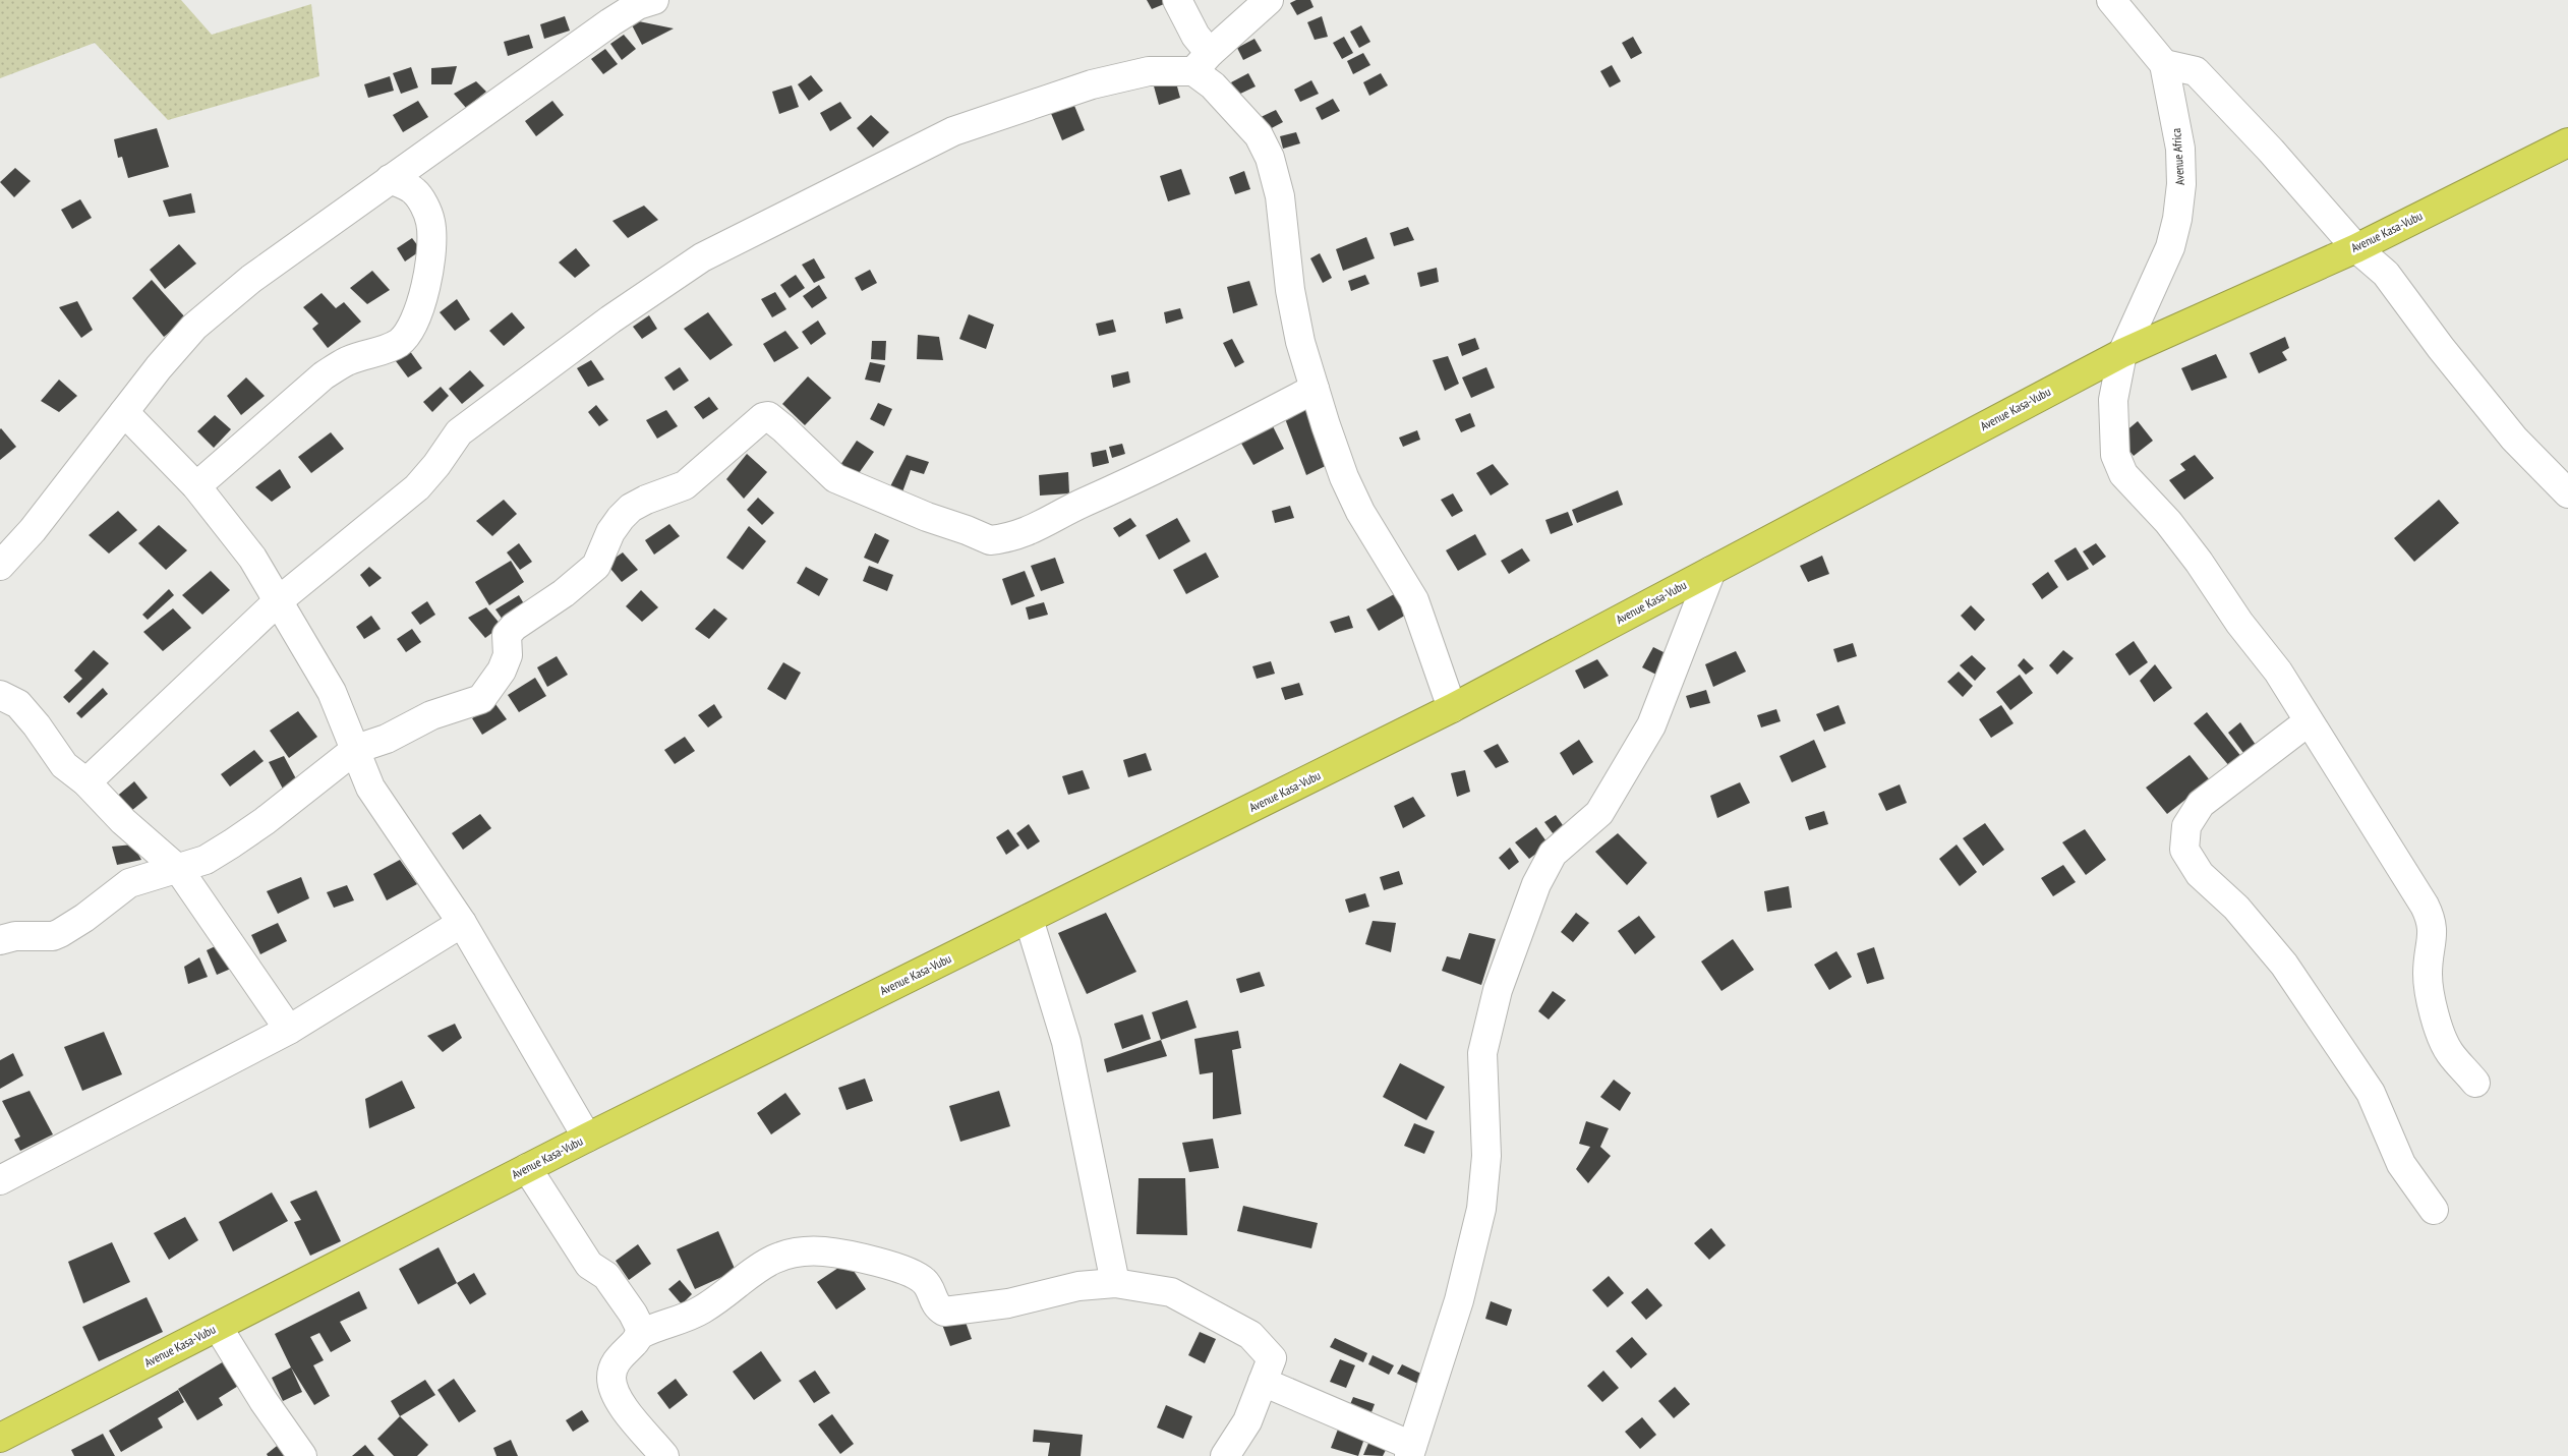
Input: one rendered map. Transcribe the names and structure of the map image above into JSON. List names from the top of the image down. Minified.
{"streets":{"highway":["Avenue Kasa-Vubu"],"street":["Avenue Africa"]},"crossings":[["Avenue Africa","Avenue Kasa-Vubu"]]}
